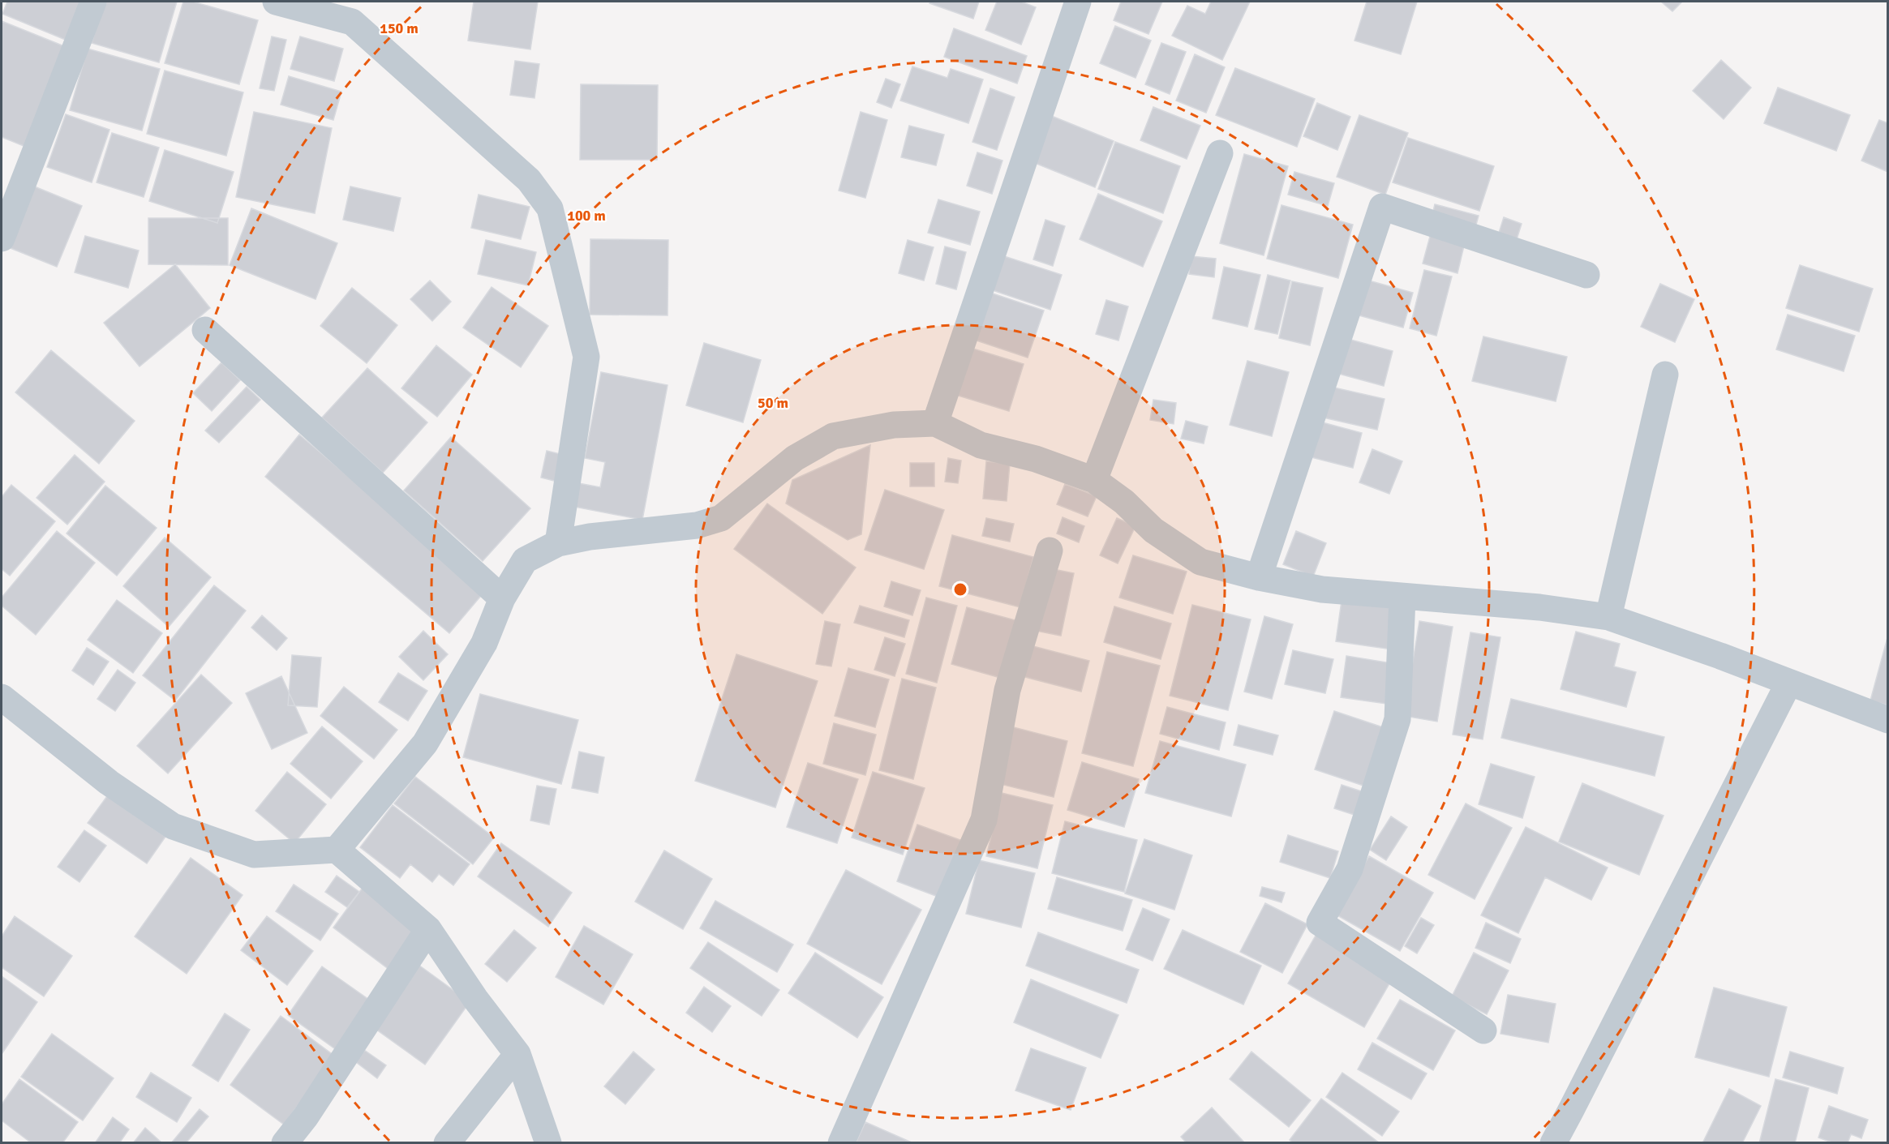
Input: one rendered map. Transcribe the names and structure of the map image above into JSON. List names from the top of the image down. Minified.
{"rings":["150 m","100 m","50 m"]}
